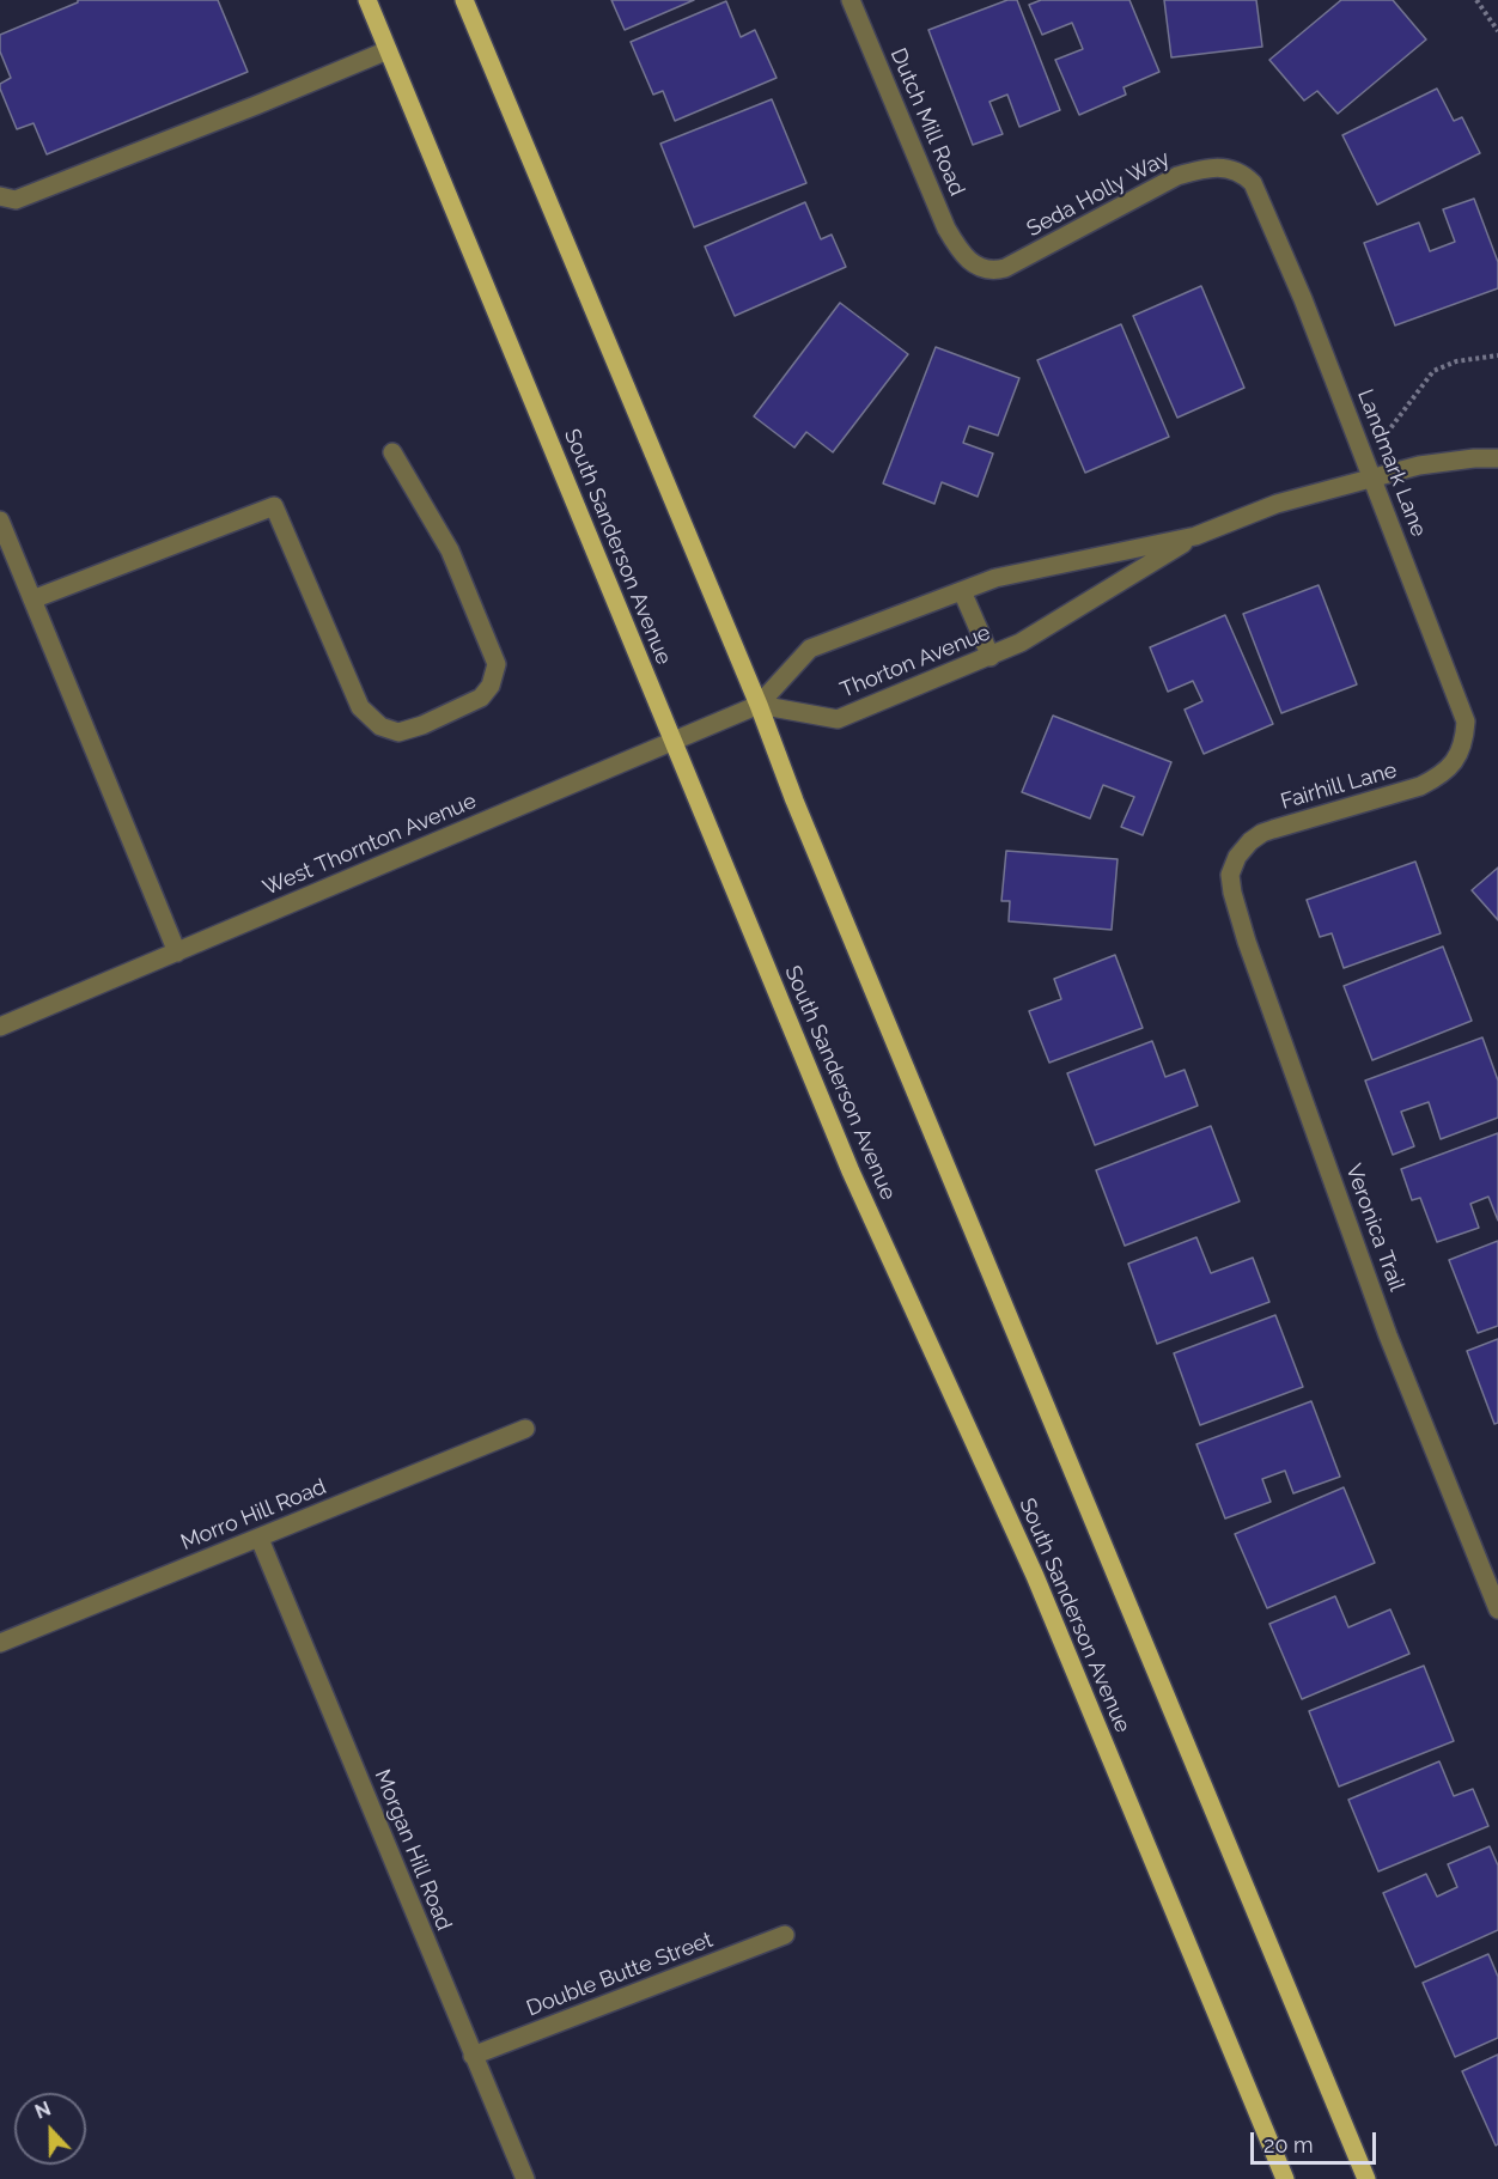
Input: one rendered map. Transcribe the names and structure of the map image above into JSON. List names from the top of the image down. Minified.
{"streets":{"main road":["South Sanderson Avenue"],"street":["Dutch Mill Road","Seda Holly Way","Landmark Lane","Thorton Avenue","Fairhill Lane","West Thornton Avenue","Veronica Trail","Morro Hill Road","Morgan Hill Road","Double Butte Street"]},"crossings":[["Dutch Mill Road","Seda Holly Way"],["Seda Holly Way","Landmark Lane"],["Landmark Lane","Thorton Avenue"],["Landmark Lane","Fairhill Lane"],["South Sanderson Avenue","West Thornton Avenue"],["Thorton Avenue","West Thornton Avenue"],["Fairhill Lane","Veronica Trail"],["Morro Hill Road","Morgan Hill Road"],["Morgan Hill Road","Double Butte Street"]],"scale_bar":"20 m","north":"top"}
